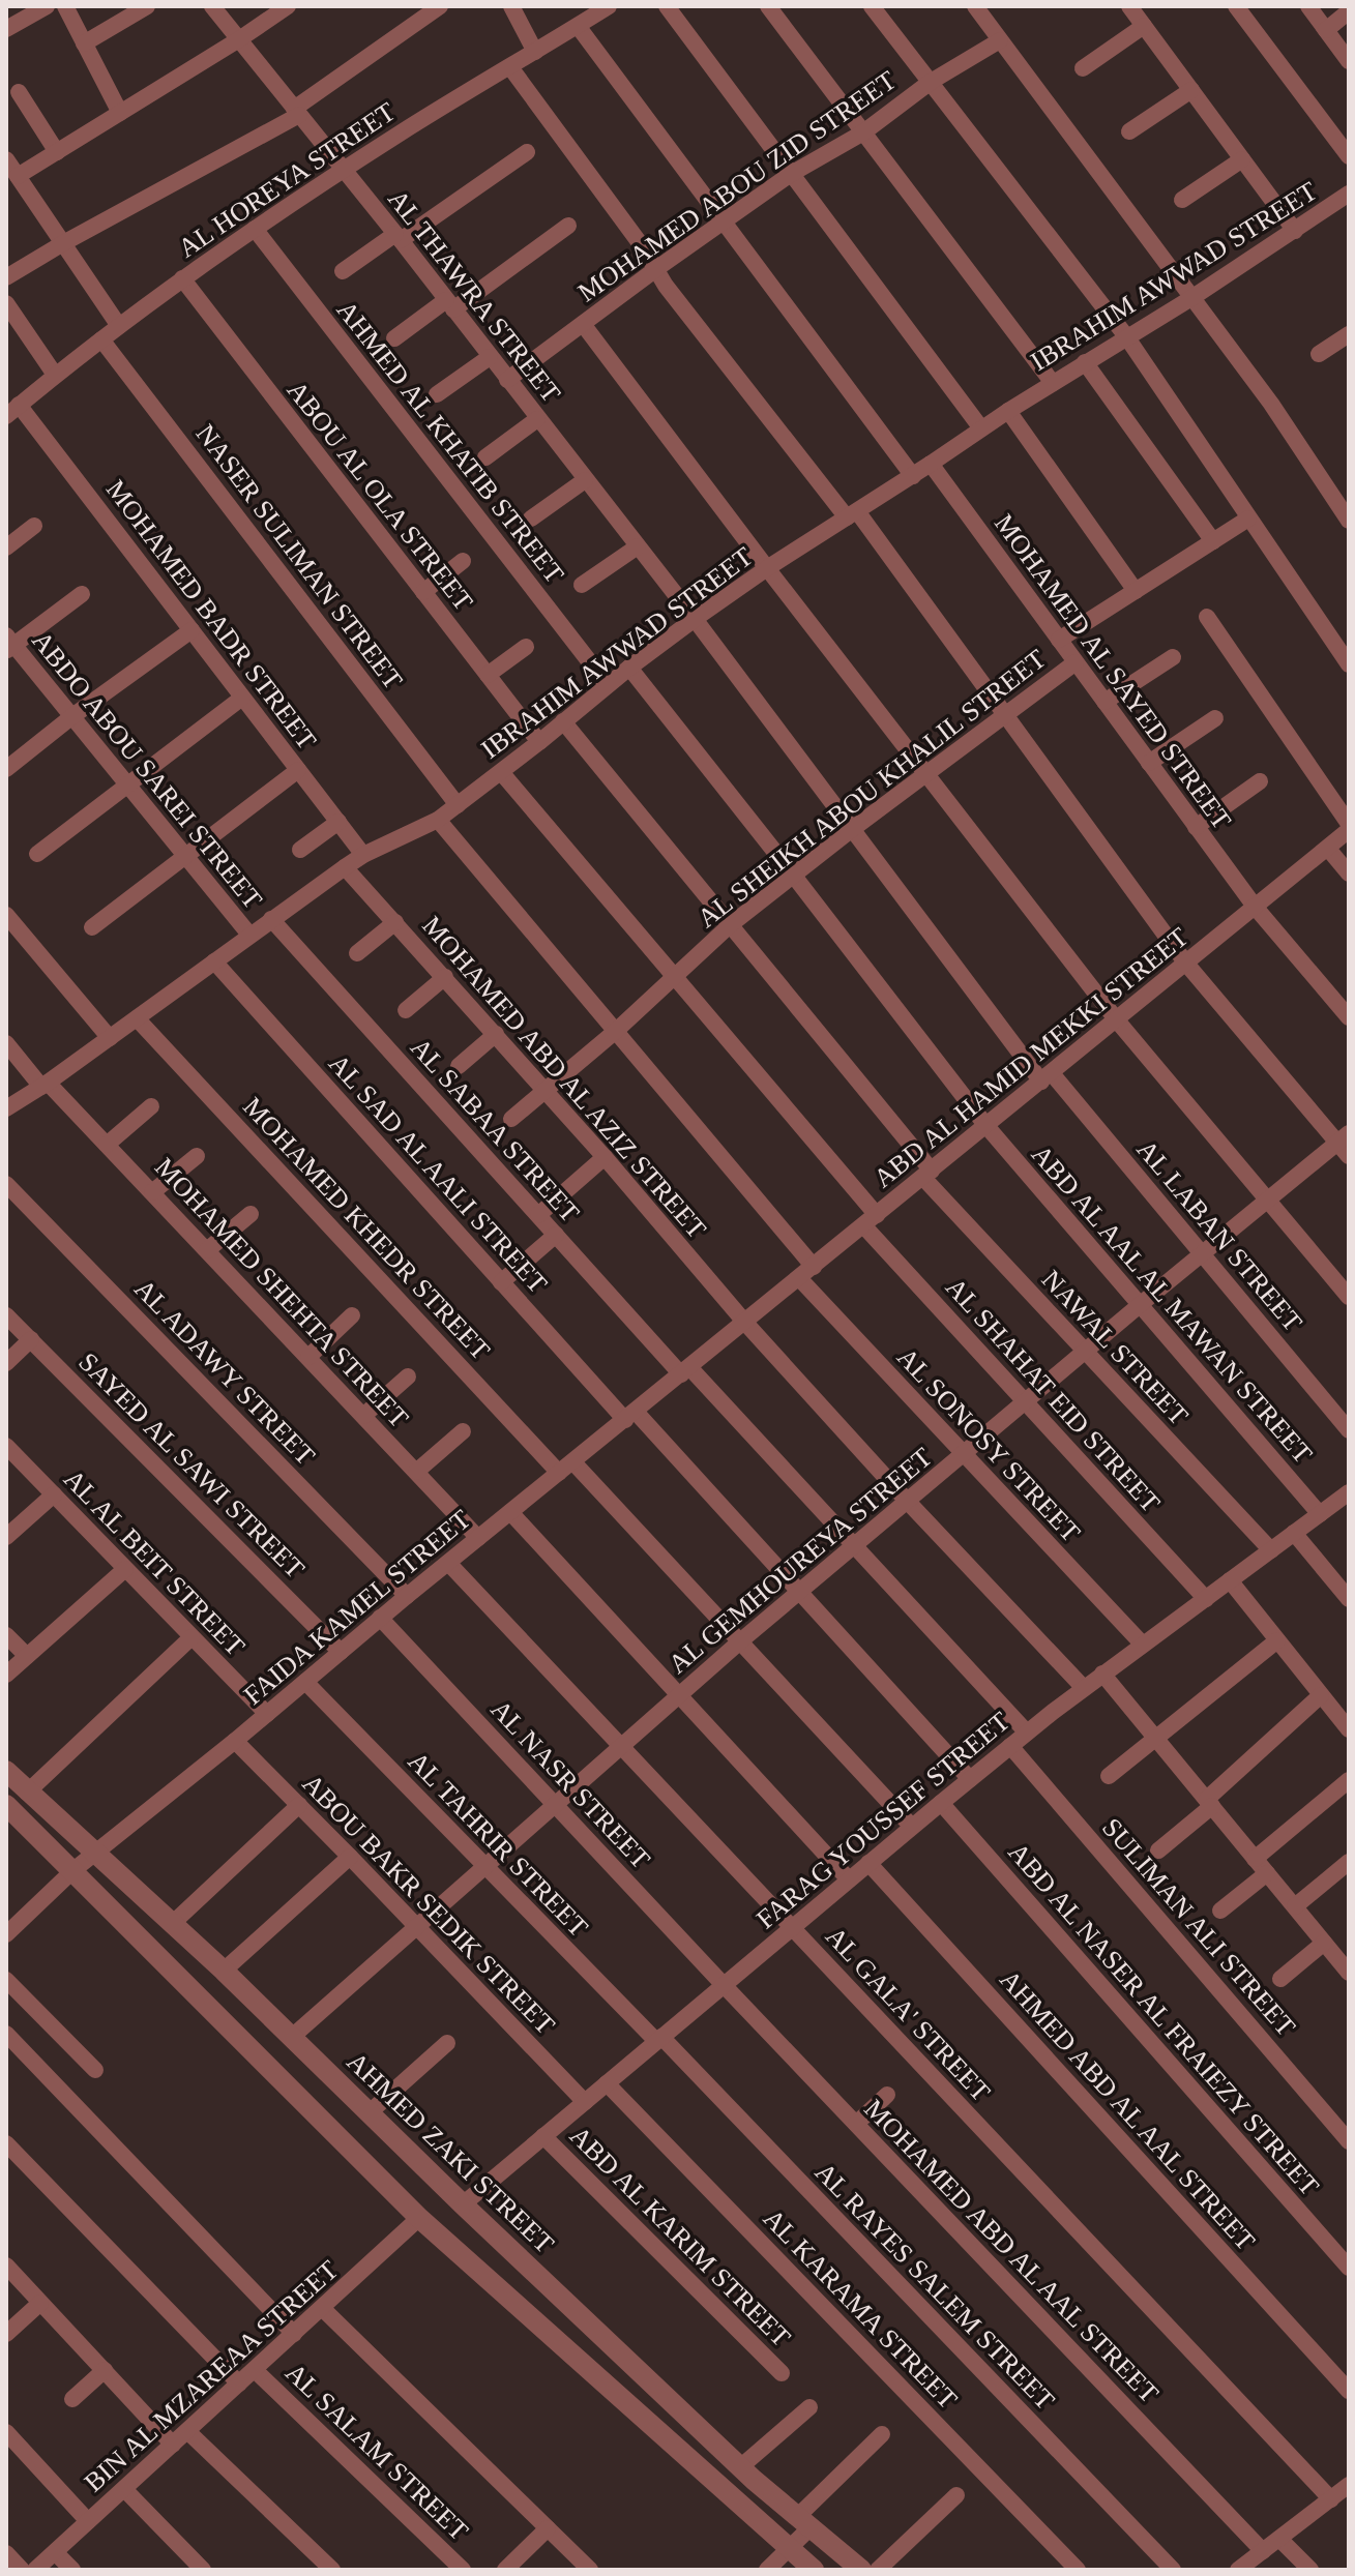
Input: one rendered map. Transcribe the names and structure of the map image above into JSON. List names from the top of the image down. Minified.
{"streets":{"street":["AL HOREYA STREET","MOHAMED ABOU ZID STREET","IBRAHIM AWWAD STREET","AL THAWRA STREET","AHMED AL KHATIB STREET","ABOU AL OLA STREET","NASER SULIMAN STREET","MOHAMED BADR STREET","MOHAMED AL SAYED STREET","ABDO ABOU SAREI STREET","AL SHEIKH ABOU KHALIL STREET","ABD AL HAMID MEKKI STREET","MOHAMED ABD AL AZIZ STREET","AL SABAA STREET","AL SAD AL AALI STREET","MOHAMED KHEDR STREET","AL LABAN STREET","MOHAMED SHEHTA STREET","ABD AL AAL AL MAWAN STREET","NAWAL STREET","AL ADAWY STREET","AL SHAHAT EID STREET","AL SONOSY STREET","SAYED AL SAWI STREET","AL GEMHOUREYA STREET","AL AL BEIT STREET","FAIDA KAMEL STREET","AL NASR STREET","FARAG YOUSSEF STREET","AL TAHRIR STREET","ABOU BAKR SEDIK STREET","SULIMAN ALI STREET","AL GALA' STREET","ABD AL NASER AL FRAIEZY STREET","AHMED ABD AL AAL STREET","AHMED ZAKI STREET","ABD AL KARIM STREET","MOHAMED ABD AL AAL STREET","AL RAYES SALEM STREET","AL KARAMA STREET","BIN AL MZAREAA STREET","AL SALAM STREET"]},"crossings":[["AL HOREYA STREET","AL THAWRA STREET"],["AL HOREYA STREET","AHMED AL KHATIB STREET"],["AL HOREYA STREET","ABOU AL OLA STREET"],["AL HOREYA STREET","NASER SULIMAN STREET"],["AL HOREYA STREET","MOHAMED BADR STREET"],["MOHAMED ABOU ZID STREET","AL THAWRA STREET"],["IBRAHIM AWWAD STREET","AL THAWRA STREET"],["IBRAHIM AWWAD STREET","AHMED AL KHATIB STREET"],["IBRAHIM AWWAD STREET","ABOU AL OLA STREET"],["IBRAHIM AWWAD STREET","NASER SULIMAN STREET"],["IBRAHIM AWWAD STREET","MOHAMED BADR STREET"],["IBRAHIM AWWAD STREET","MOHAMED AL SAYED STREET"],["IBRAHIM AWWAD STREET","ABDO ABOU SAREI STREET"],["IBRAHIM AWWAD STREET","MOHAMED ABD AL AZIZ STREET"],["IBRAHIM AWWAD STREET","AL SABAA STREET"],["IBRAHIM AWWAD STREET","AL SAD AL AALI STREET"],["IBRAHIM AWWAD STREET","MOHAMED KHEDR STREET"],["IBRAHIM AWWAD STREET","MOHAMED SHEHTA STREET"],["IBRAHIM AWWAD STREET","ABD AL AAL AL MAWAN STREET"],["IBRAHIM AWWAD STREET","NAWAL STREET"],["IBRAHIM AWWAD STREET","AL SHAHAT EID STREET"],["AL THAWRA STREET","AL SHEIKH ABOU KHALIL STREET"],["AL THAWRA STREET","AL LABAN STREET"],["MOHAMED AL SAYED STREET","AL SHEIKH ABOU KHALIL STREET"],["MOHAMED AL SAYED STREET","ABD AL HAMID MEKKI STREET"],["AL SHEIKH ABOU KHALIL STREET","MOHAMED ABD AL AZIZ STREET"],["AL SHEIKH ABOU KHALIL STREET","AL LABAN STREET"],["AL SHEIKH ABOU KHALIL STREET","ABD AL AAL AL MAWAN STREET"],["AL SHEIKH ABOU KHALIL STREET","NAWAL STREET"],["AL SHEIKH ABOU KHALIL STREET","AL SHAHAT EID STREET"],["ABD AL HAMID MEKKI STREET","MOHAMED ABD AL AZIZ STREET"],["ABD AL HAMID MEKKI STREET","AL LABAN STREET"],["ABD AL HAMID MEKKI STREET","ABD AL AAL AL MAWAN STREET"],["ABD AL HAMID MEKKI STREET","NAWAL STREET"],["ABD AL HAMID MEKKI STREET","AL SHAHAT EID STREET"],["ABD AL HAMID MEKKI STREET","AL SONOSY STREET"],["ABD AL HAMID MEKKI STREET","FAIDA KAMEL STREET"],["MOHAMED ABD AL AZIZ STREET","AL GEMHOUREYA STREET"],["MOHAMED ABD AL AZIZ STREET","FAIDA KAMEL STREET"],["MOHAMED ABD AL AZIZ STREET","FARAG YOUSSEF STREET"],["AL SABAA STREET","AL GEMHOUREYA STREET"],["AL SABAA STREET","FAIDA KAMEL STREET"],["AL SABAA STREET","FARAG YOUSSEF STREET"],["AL SAD AL AALI STREET","AL GEMHOUREYA STREET"],["AL SAD AL AALI STREET","FAIDA KAMEL STREET"],["AL SAD AL AALI STREET","FARAG YOUSSEF STREET"],["MOHAMED KHEDR STREET","AL GEMHOUREYA STREET"],["MOHAMED KHEDR STREET","FAIDA KAMEL STREET"],["MOHAMED KHEDR STREET","FARAG YOUSSEF STREET"],["AL LABAN STREET","AL GEMHOUREYA STREET"],["MOHAMED SHEHTA STREET","FAIDA KAMEL STREET"],["ABD AL AAL AL MAWAN STREET","AL GEMHOUREYA STREET"],["ABD AL AAL AL MAWAN STREET","FARAG YOUSSEF STREET"],["NAWAL STREET","AL GEMHOUREYA STREET"],["NAWAL STREET","FARAG YOUSSEF STREET"],["AL ADAWY STREET","FAIDA KAMEL STREET"],["AL SHAHAT EID STREET","AL GEMHOUREYA STREET"],["AL SHAHAT EID STREET","FARAG YOUSSEF STREET"],["AL SONOSY STREET","AL GEMHOUREYA STREET"],["AL SONOSY STREET","FARAG YOUSSEF STREET"],["SAYED AL SAWI STREET","FAIDA KAMEL STREET"],["AL GEMHOUREYA STREET","AL NASR STREET"],["AL GEMHOUREYA STREET","AL TAHRIR STREET"],["AL GEMHOUREYA STREET","ABOU BAKR SEDIK STREET"],["AL GEMHOUREYA STREET","AL GALA' STREET"],["AL GEMHOUREYA STREET","AHMED ZAKI STREET"],["AL AL BEIT STREET","FAIDA KAMEL STREET"],["FAIDA KAMEL STREET","AL NASR STREET"],["FAIDA KAMEL STREET","AL TAHRIR STREET"],["FAIDA KAMEL STREET","ABOU BAKR SEDIK STREET"],["FAIDA KAMEL STREET","AL GALA' STREET"],["FAIDA KAMEL STREET","AHMED ZAKI STREET"],["AL NASR STREET","FARAG YOUSSEF STREET"],["AL NASR STREET","MOHAMED ABD AL AAL STREET"],["FARAG YOUSSEF STREET","AL TAHRIR STREET"],["FARAG YOUSSEF STREET","ABOU BAKR SEDIK STREET"],["FARAG YOUSSEF STREET","SULIMAN ALI STREET"],["FARAG YOUSSEF STREET","AL GALA' STREET"],["FARAG YOUSSEF STREET","ABD AL NASER AL FRAIEZY STREET"],["FARAG YOUSSEF STREET","AHMED ABD AL AAL STREET"],["FARAG YOUSSEF STREET","AHMED ZAKI STREET"],["FARAG YOUSSEF STREET","ABD AL KARIM STREET"],["FARAG YOUSSEF STREET","MOHAMED ABD AL AAL STREET"],["FARAG YOUSSEF STREET","AL RAYES SALEM STREET"],["FARAG YOUSSEF STREET","AL KARAMA STREET"],["AL TAHRIR STREET","AL RAYES SALEM STREET"],["BIN AL MZAREAA STREET","AL SALAM STREET"]]}
